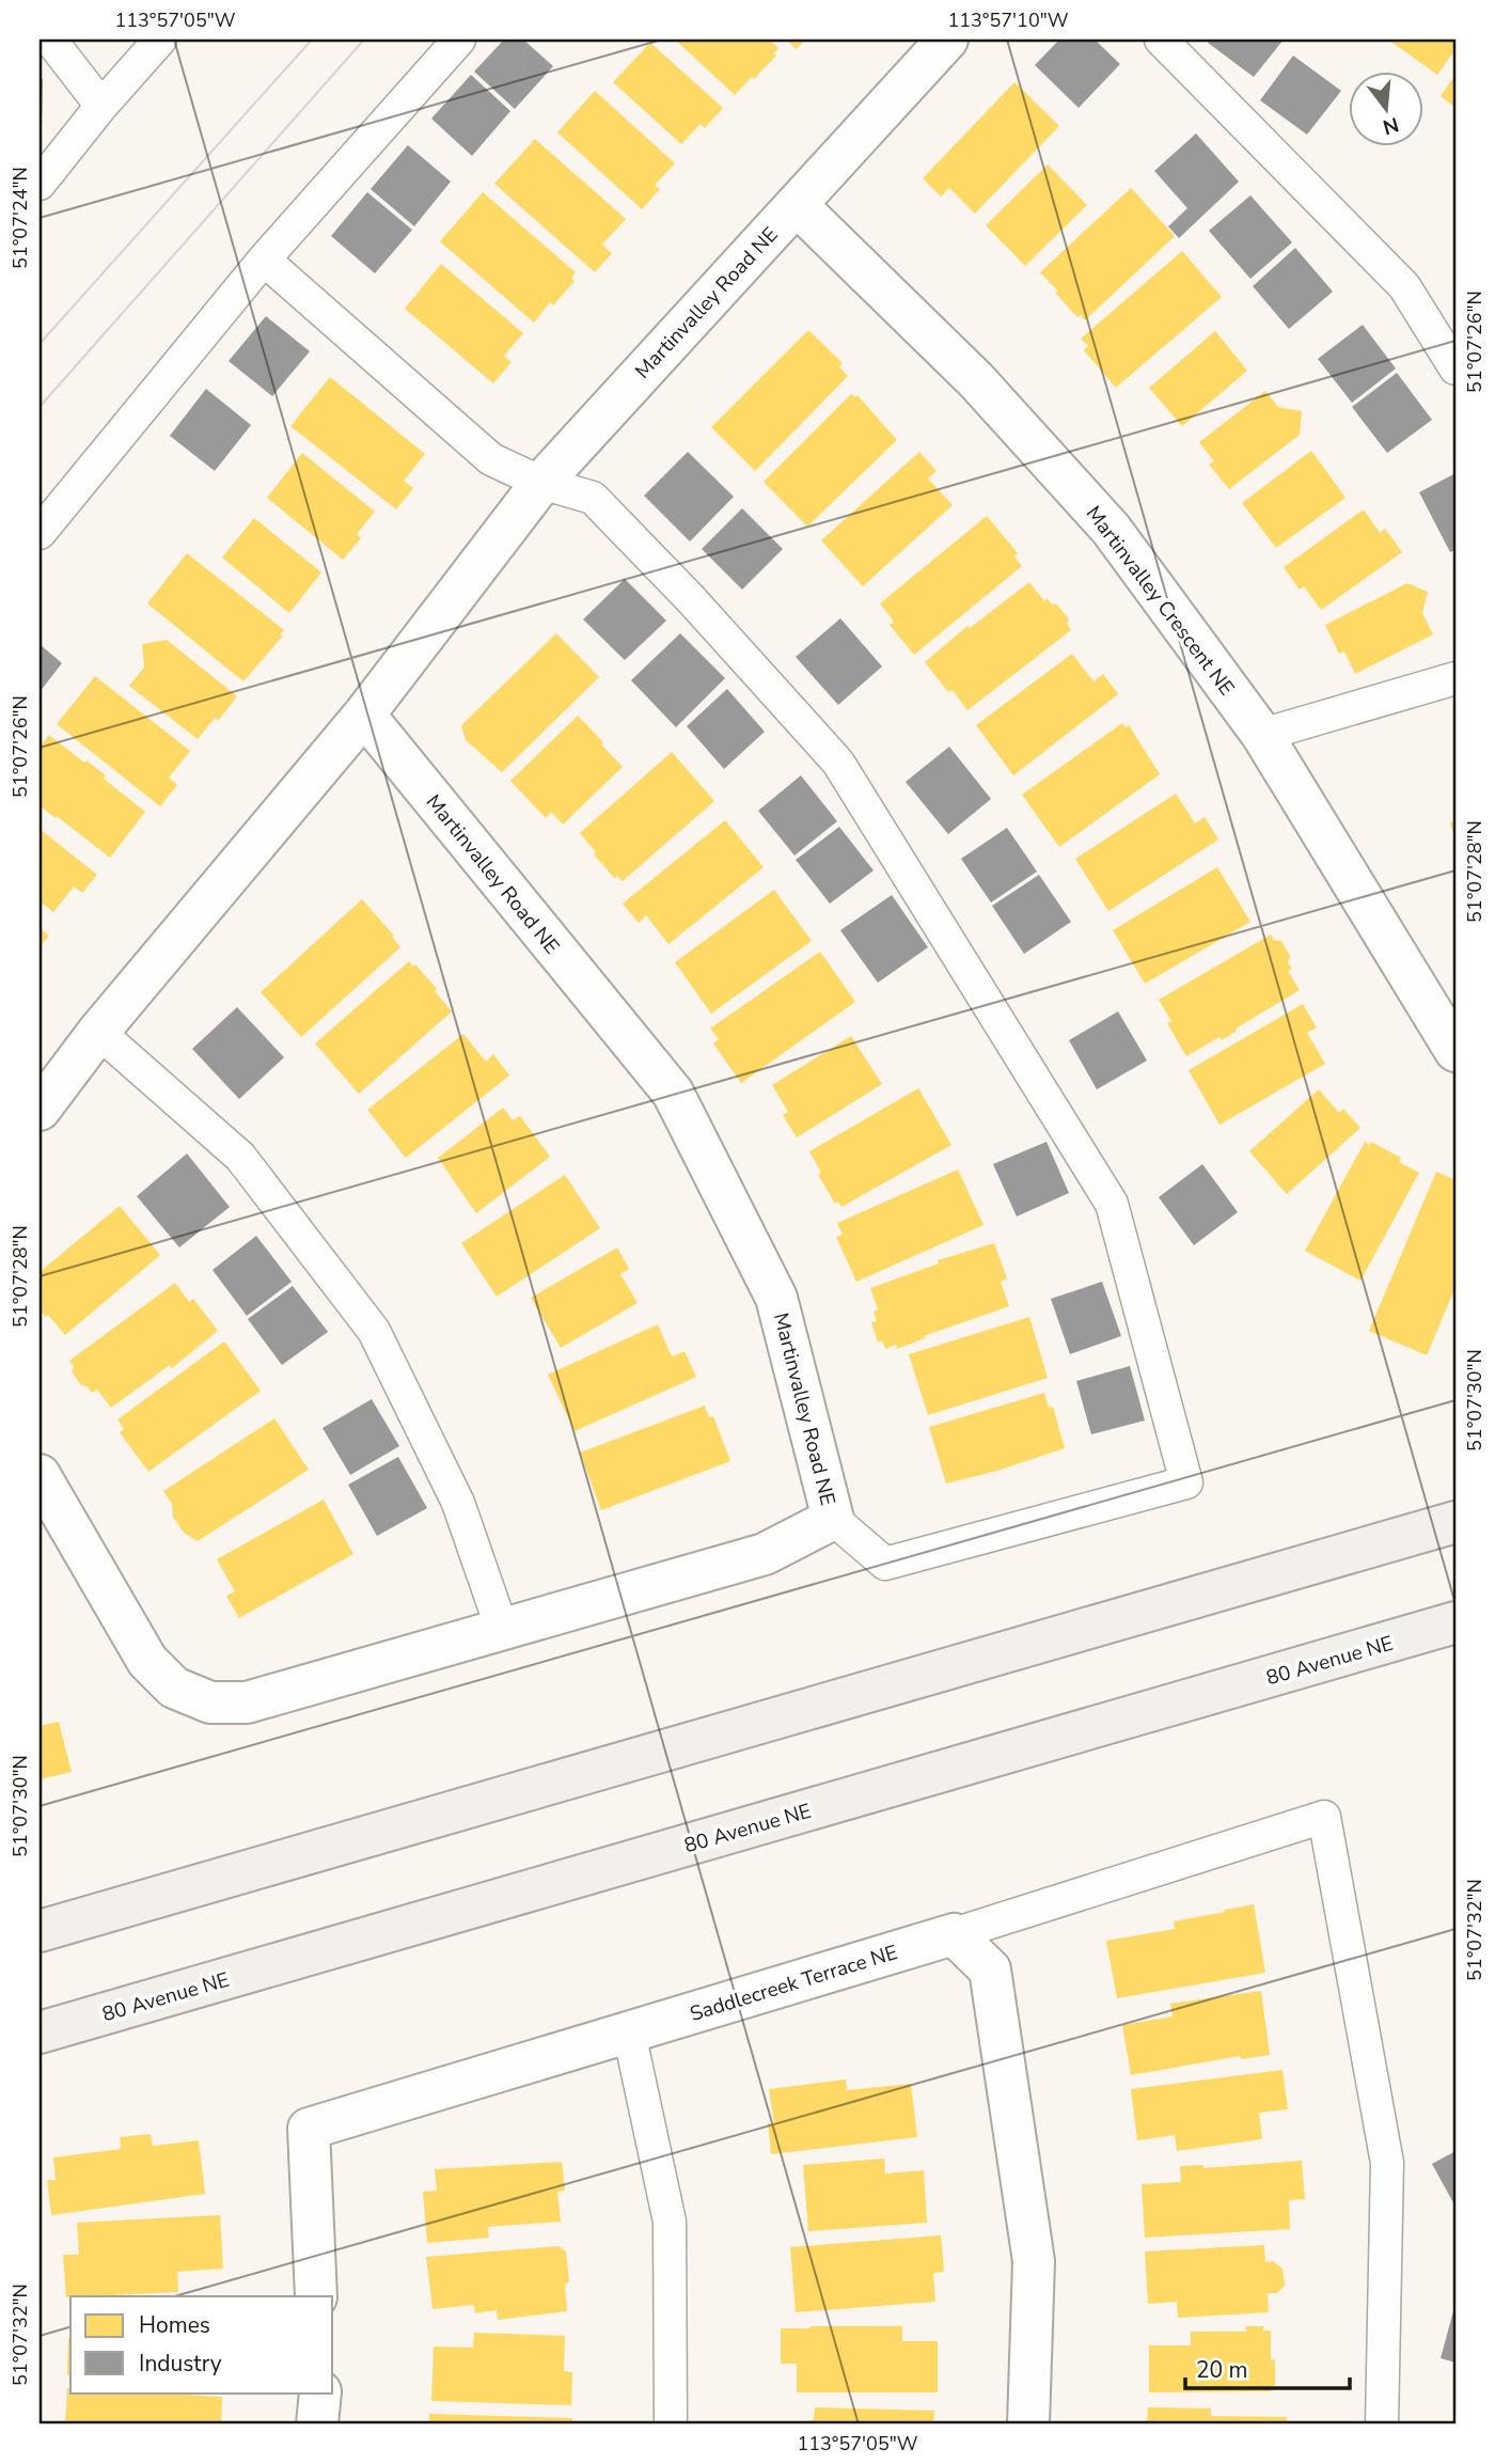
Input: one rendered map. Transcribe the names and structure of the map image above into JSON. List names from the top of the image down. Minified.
{"streets":{"main road":["80 Avenue NE"],"street":["Martinvalley Road NE","Martinvalley Crescent NE","Saddlecreek Terrace NE"]},"crossings":[["Martinvalley Road NE","Martinvalley Crescent NE"]],"legend":["Homes","Industry"],"scale_bar":"20 m","north":"bottom","coordinates":["113°57'05\"W","113°57'10\"W","51°07'24\"N","51°07'26\"N","51°07'28\"N","51°07'30\"N","51°07'32\"N"]}
